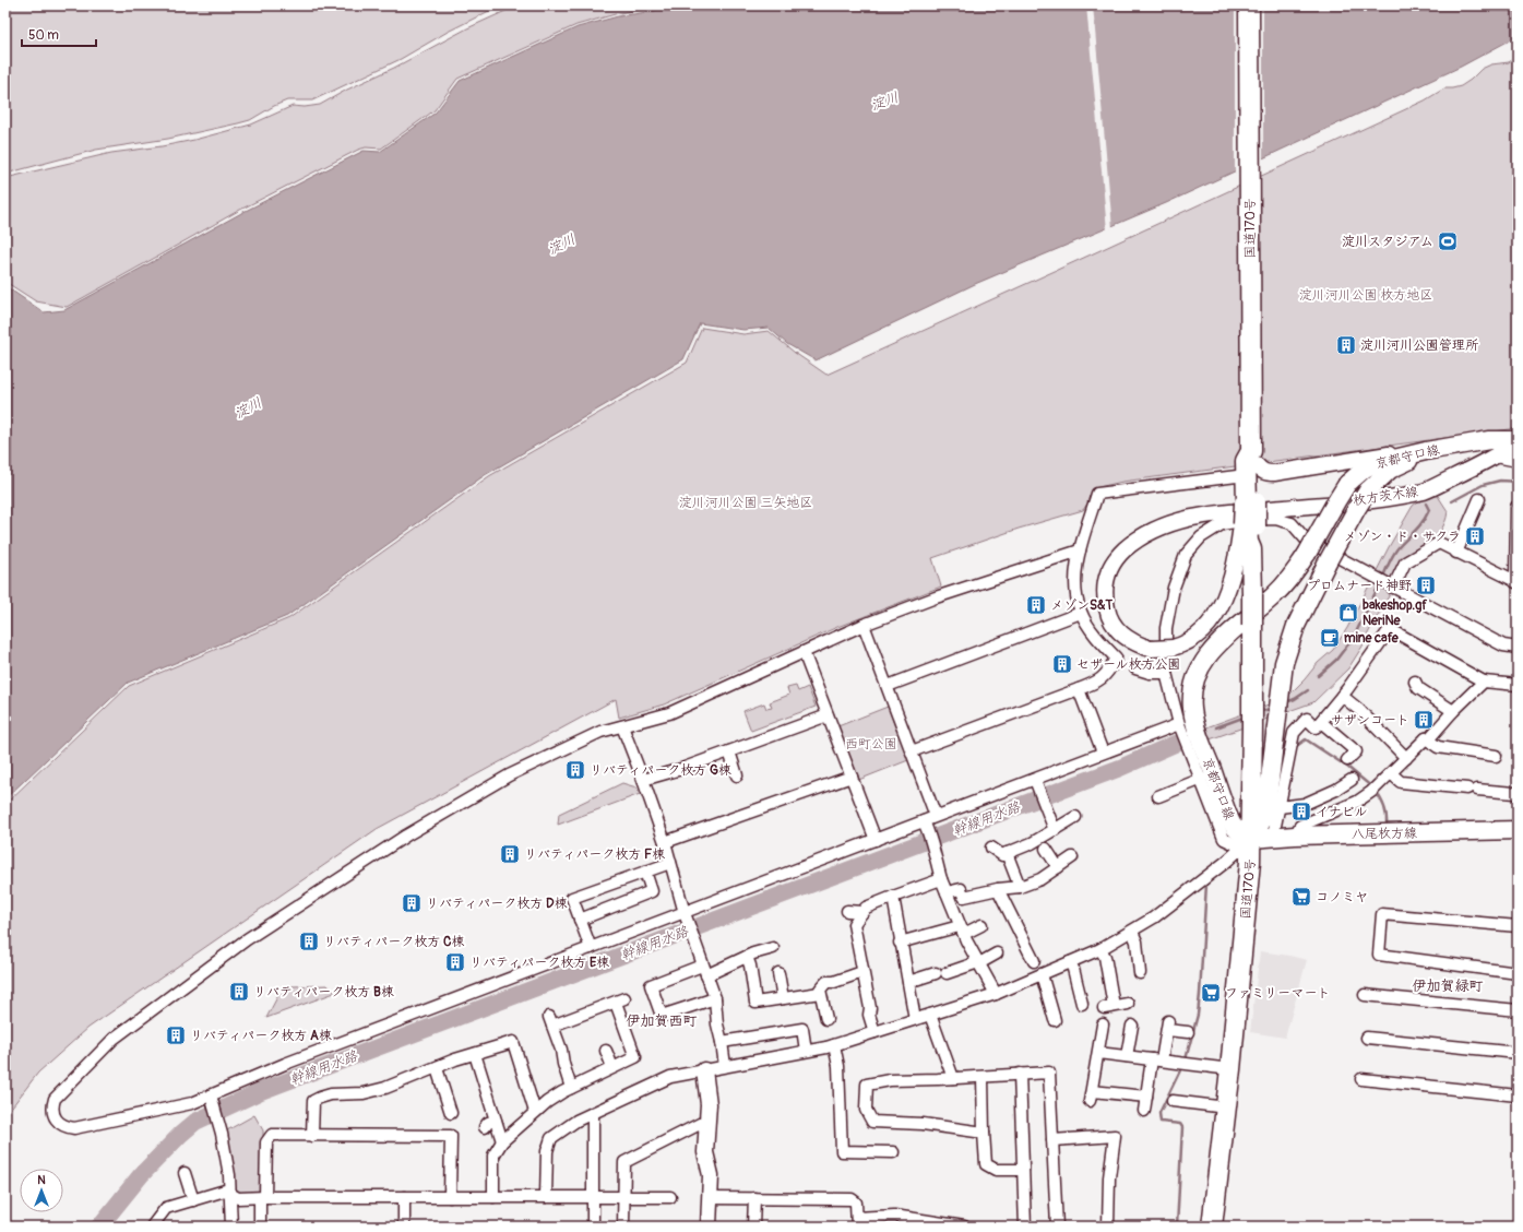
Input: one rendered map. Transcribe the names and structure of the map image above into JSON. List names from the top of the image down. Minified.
{"streets":{"highway":["国道170号"],"main road":["京都守口線","枚方茨木線","八尾枚方線"]},"crossings":[["国道170号","京都守口線"],["国道170号","枚方茨木線"],["国道170号","八尾枚方線"],["京都守口線","枚方茨木線"],["京都守口線","八尾枚方線"]],"districts":["伊加賀緑町","伊加賀西町"],"water":["淀川","幹線用水路"],"parks":["淀川河川公園 枚方地区","淀川河川公園 三矢地区","西町公園"],"places":{"sports":["淀川スタジアム"],"building":["淀川河川公園管理所","メゾン・ド・サクラ","プロムナード神野","メゾンS&T","セザール枚方公園","サザンコート","リバティパーク枚方 G棟","イナビル","リバティパーク枚方 F棟","リバティパーク枚方 D棟","リバティパーク枚方 C棟","リバティパーク枚方 E棟","リバティパーク枚方 B棟","リバティパーク枚方 A棟"],"shop":["bakeshop.gf NeriNe"],"cafe":["mine cafe"],"supermarket":["コノミヤ","ファミリーマート"]},"scale_bar":"50 m","north":"top"}
